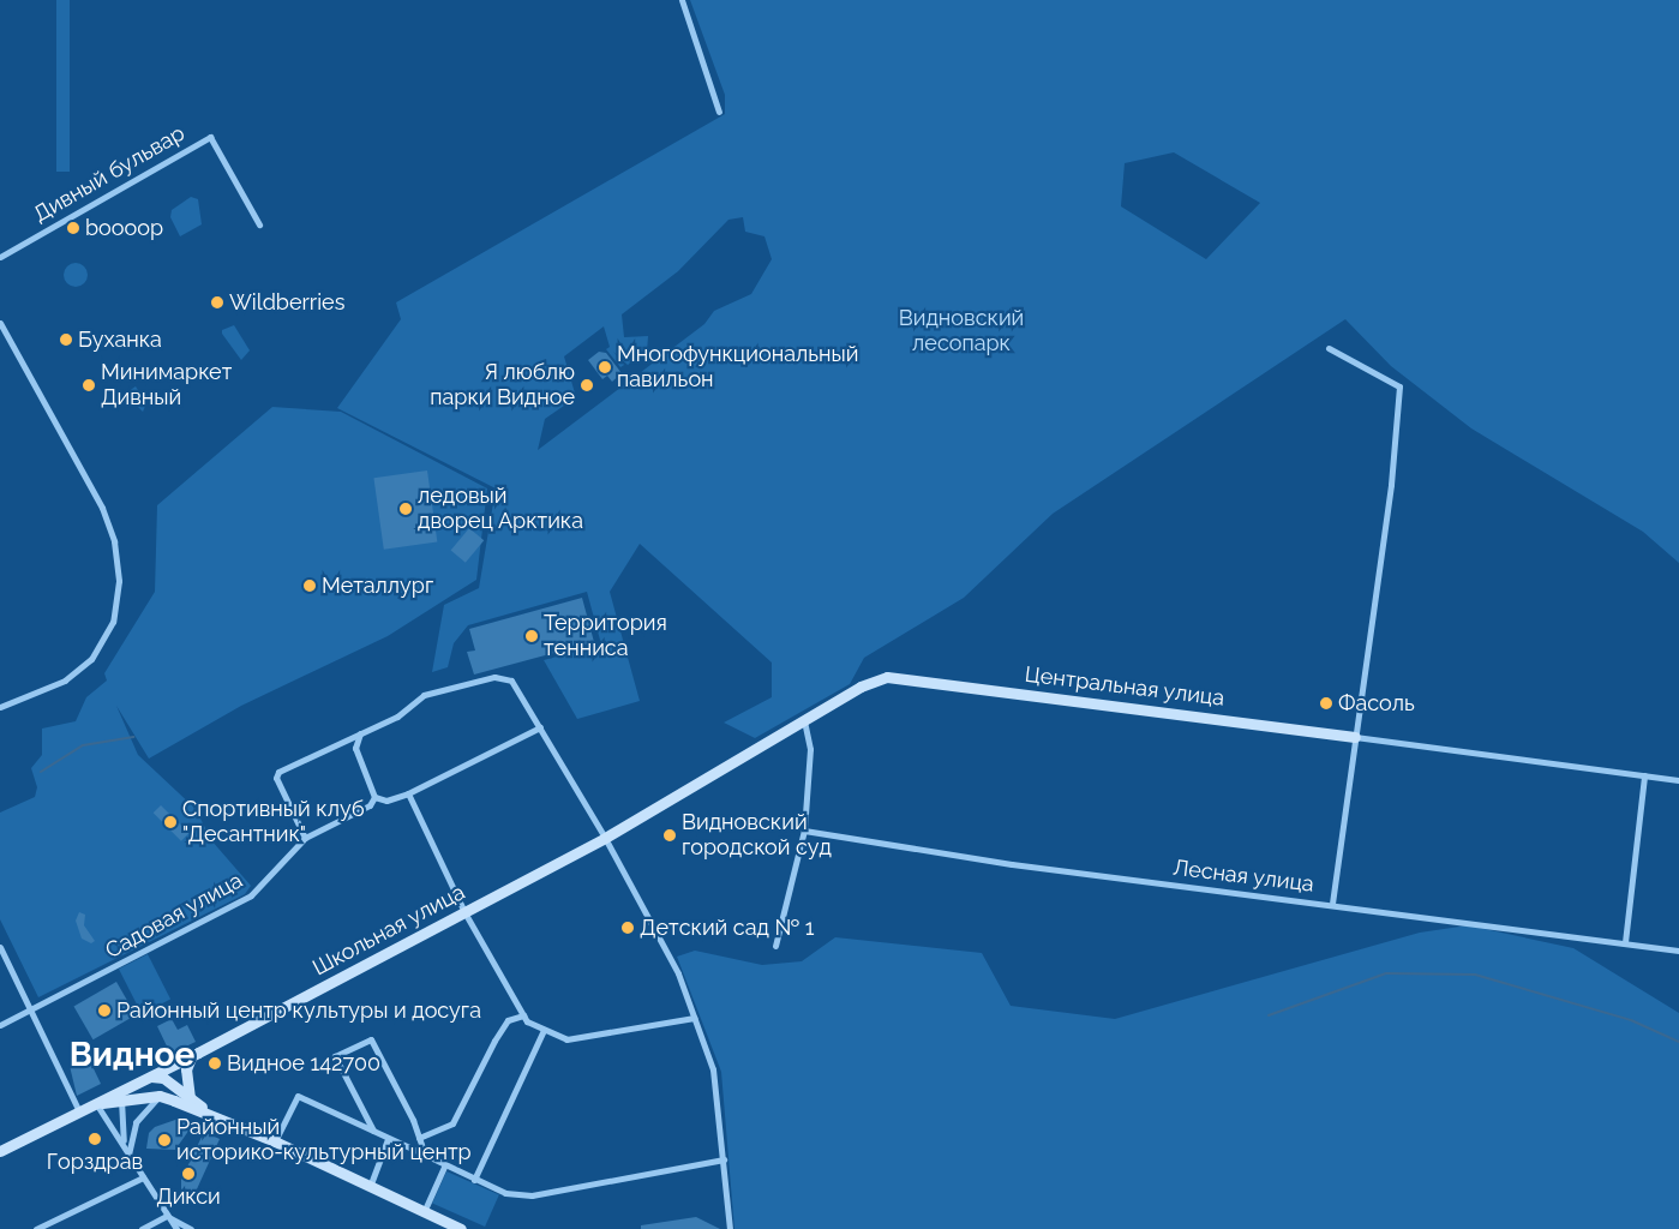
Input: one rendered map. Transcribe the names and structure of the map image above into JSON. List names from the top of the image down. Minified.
{"streets":{"street":["Дивный бульвар","Центральная улица","Лесная улица","Садовая улица","Школьная улица"]},"crossings":[["Центральная улица","Школьная улица"]],"districts":["Видное"],"parks":["Видновский лесопарк"],"places":["boooop","Wildberries","Буханка","Многофункциональный павильон","Минимаркет Дивный","Я люблю парки Видное","ледовый дворец Арктика","Металлург","Территория тенниса","Фасоль","Спортивный клуб \"Десантник\"","Видновский городской суд","Детский сад № 1","Районный центр культуры и досуга","Видное 142700","Горздрав","Районный историко-культурный центр","Дикси"]}
